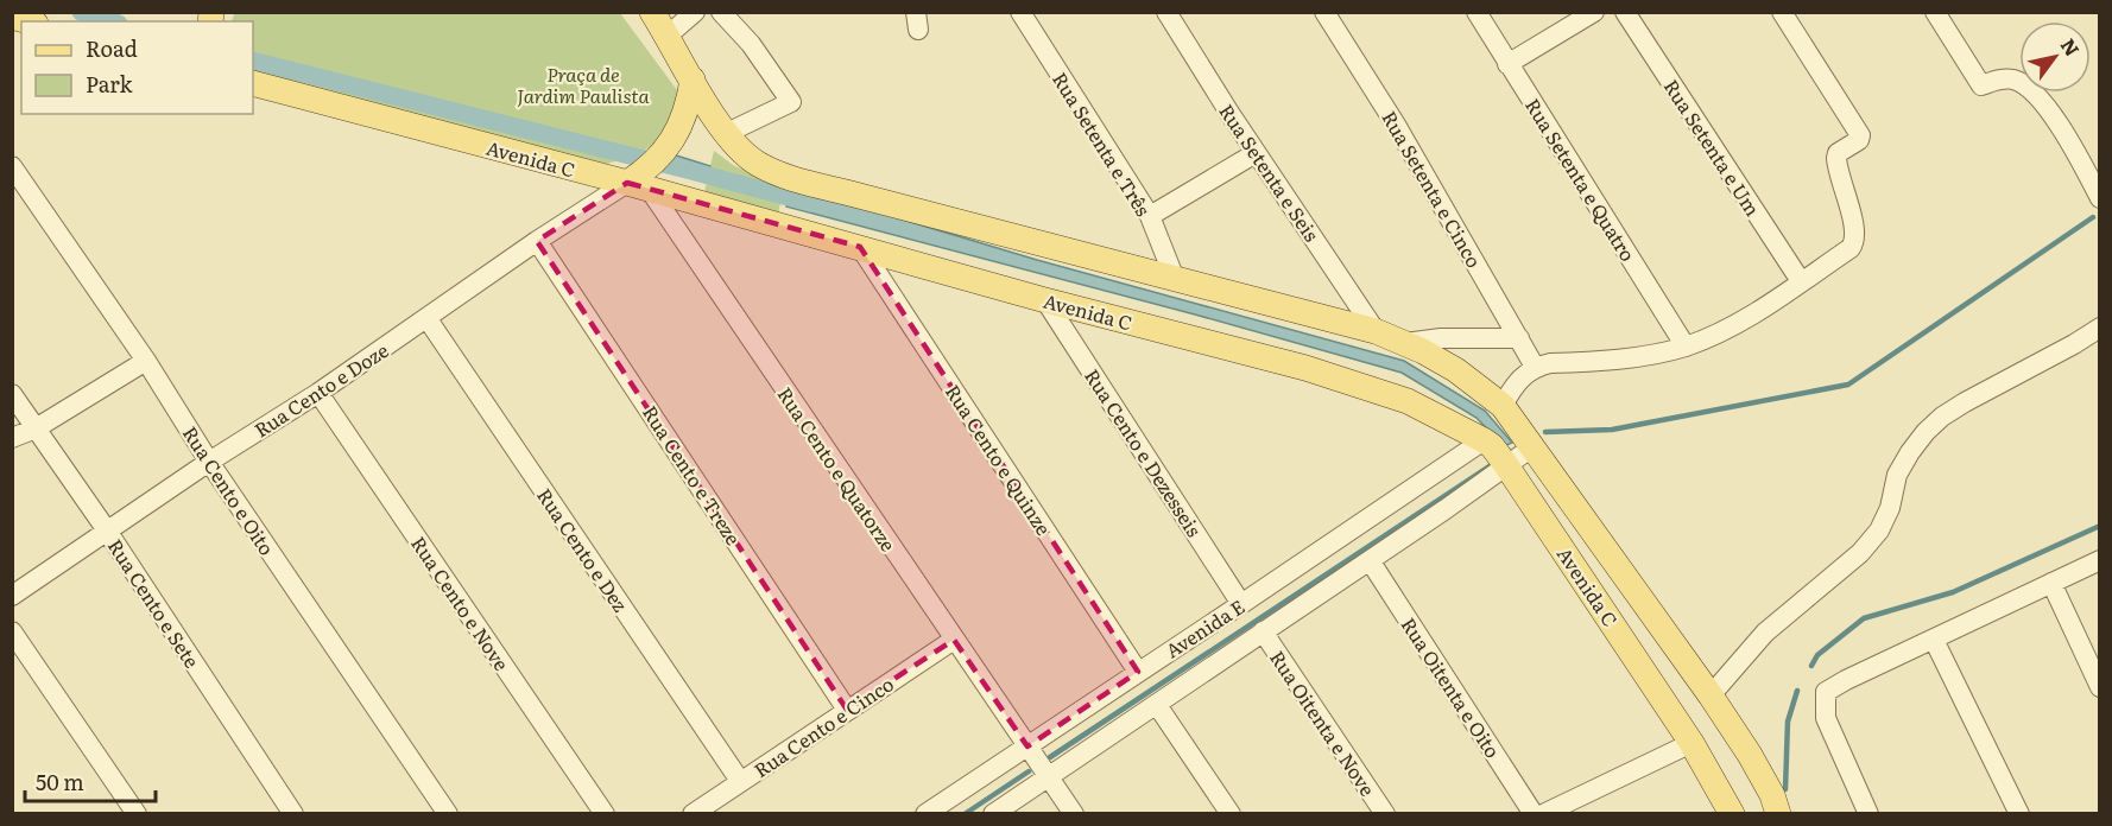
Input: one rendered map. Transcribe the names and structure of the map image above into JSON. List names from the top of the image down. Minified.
{"streets":{"main road":["Avenida C"],"street":["Rua Setenta e Três","Rua Setenta e Um","Rua Setenta e Seis","Rua Setenta e Quatro","Rua Setenta e Cinco","Rua Cento e Doze","Rua Cento e Dezesseis","Rua Cento e Quinze","Rua Cento e Quatorze","Rua Cento e Treze","Rua Cento e Oito","Rua Cento e Dez","Rua Cento e Sete","Rua Cento e Nove","Avenida E","Rua Oitenta e Oito","Rua Oitenta e Nove","Rua Cento e Cinco"]},"crossings":[["Rua Setenta e Três","Avenida C"],["Avenida C","Rua Setenta e Seis"],["Avenida C","Rua Cento e Doze"],["Avenida C","Rua Cento e Dezesseis"],["Avenida C","Rua Cento e Quinze"],["Avenida C","Rua Cento e Quatorze"],["Avenida C","Avenida E"],["Rua Cento e Doze","Rua Cento e Quatorze"],["Rua Cento e Doze","Rua Cento e Treze"],["Rua Cento e Doze","Rua Cento e Oito"],["Rua Cento e Doze","Rua Cento e Dez"],["Rua Cento e Doze","Rua Cento e Sete"],["Rua Cento e Doze","Rua Cento e Nove"],["Rua Cento e Dezesseis","Avenida E"],["Rua Cento e Quinze","Avenida E"],["Rua Cento e Quatorze","Avenida E"],["Rua Cento e Quatorze","Rua Cento e Cinco"],["Rua Cento e Treze","Rua Cento e Cinco"],["Rua Cento e Dez","Rua Cento e Cinco"],["Avenida E","Rua Oitenta e Oito"],["Avenida E","Rua Oitenta e Nove"]],"parks":["Praça de Jardim Paulista"],"legend":["Road","Park"],"scale_bar":"50 m","north":"top right"}
